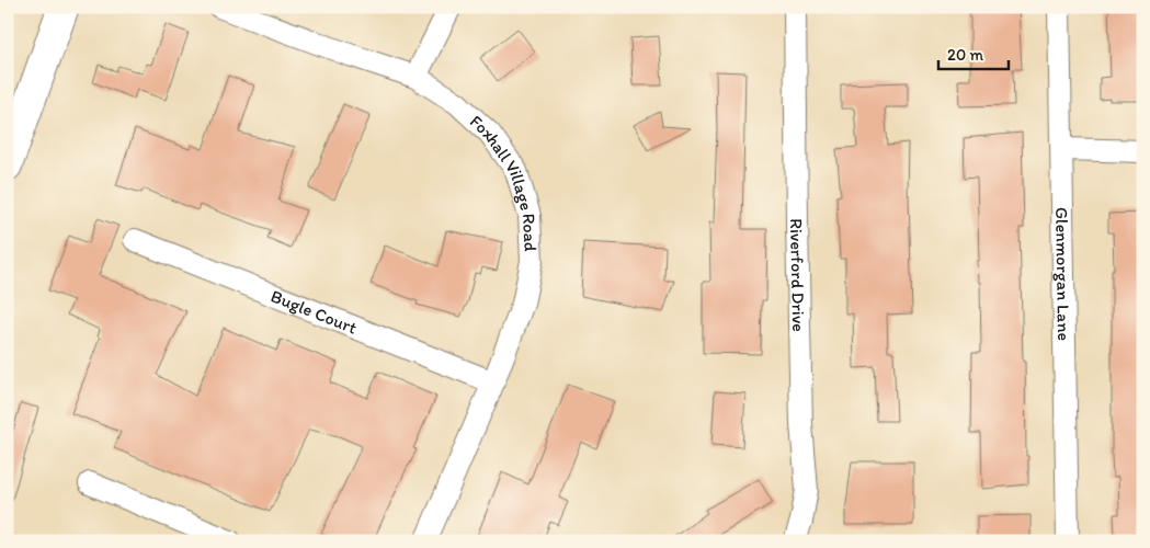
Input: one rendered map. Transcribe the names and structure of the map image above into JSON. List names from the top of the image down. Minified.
{"streets":{"street":["Foxhall Village Road","Glenmorgan Lane","Riverford Drive","Bugle Court"]},"crossings":[["Foxhall Village Road","Bugle Court"]],"scale_bar":"20 m"}
